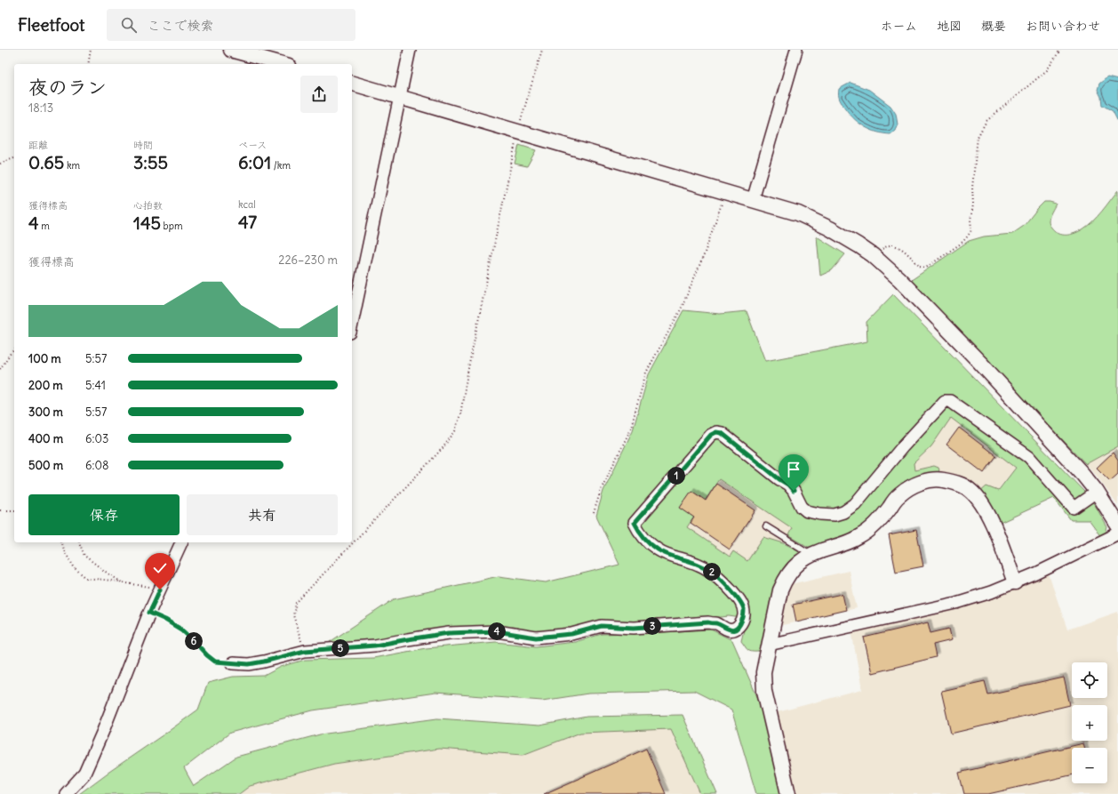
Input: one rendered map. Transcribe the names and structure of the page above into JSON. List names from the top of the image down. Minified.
{"page":{"header":"Fleetfoot","search":"ここで検索","nav":["ホーム","地図","概要","お問い合わせ"],"heading":["夜のラン","18:13"],"stats":[["距離","0.65 km"],["時間","3:55"],["ペース","6:01 /km"],["獲得標高","4 m"],["心拍数","145 bpm"],["kcal","47"]],"chart":["獲得標高","226–230 m"],"list":[{"name":"100 m","note":"5:57"},{"name":"200 m","note":"5:41"},{"name":"300 m","note":"5:57"},{"name":"400 m","note":"6:03"},{"name":"500 m","note":"6:08"}],"pins":["1","2","3","4","6","5"],"buttons":["保存","共有"],"map_buttons":["+","−"]}}
